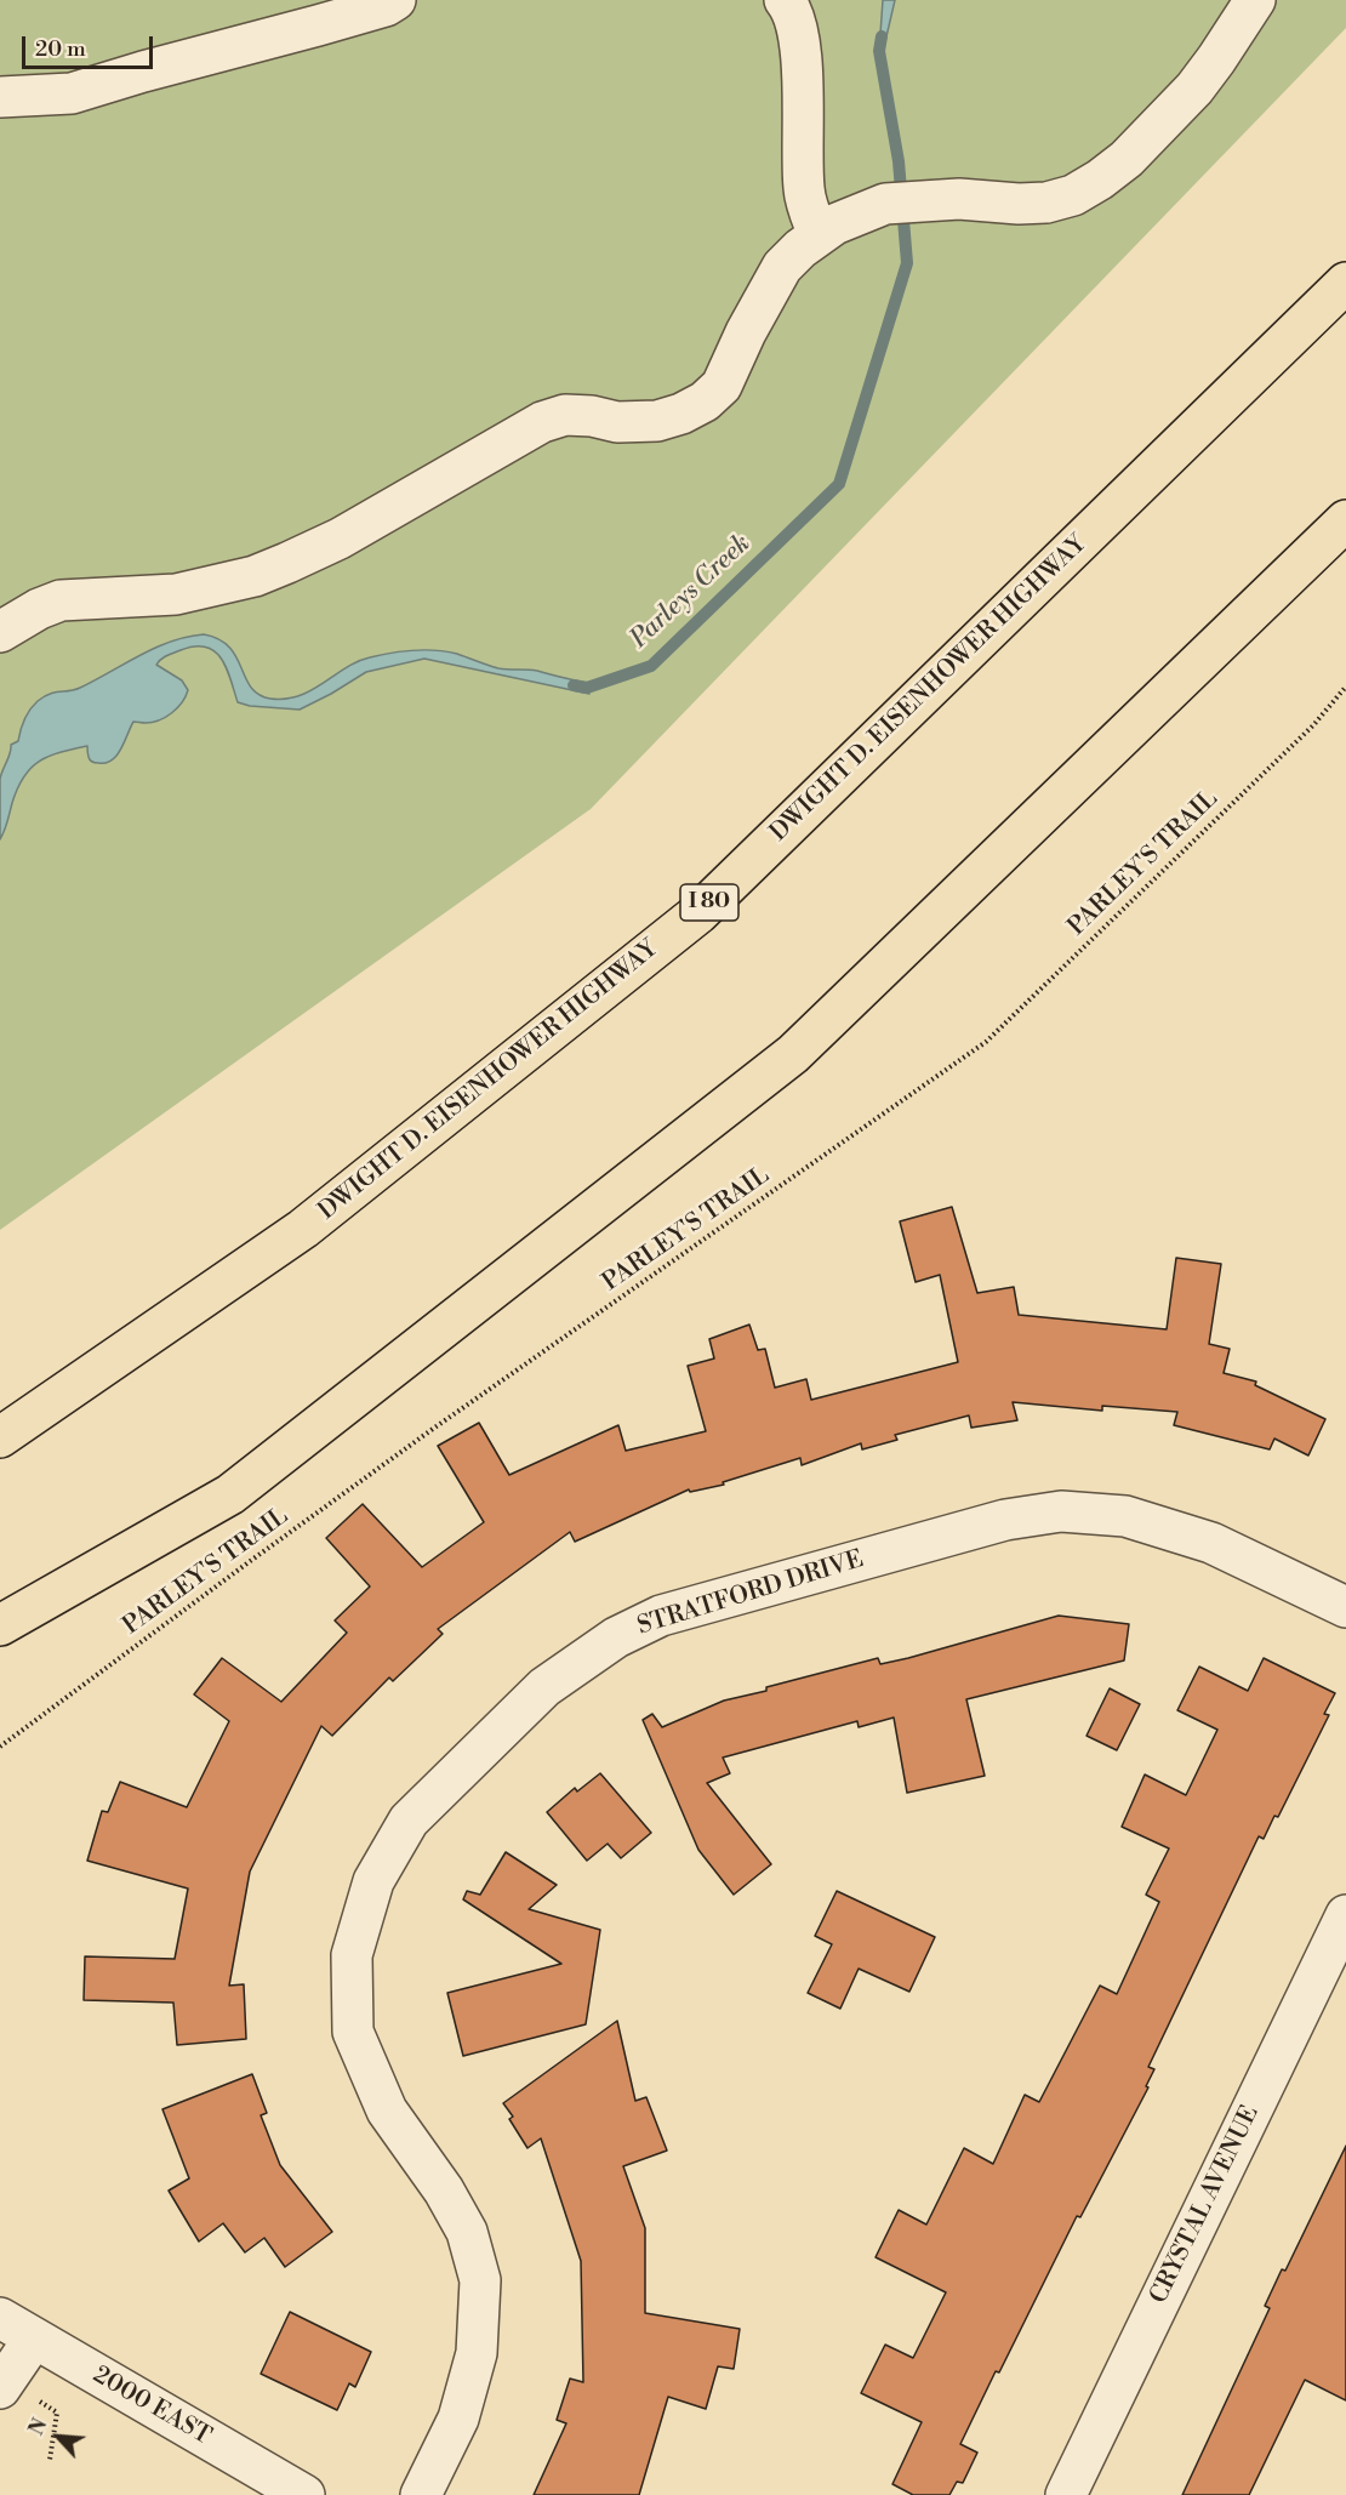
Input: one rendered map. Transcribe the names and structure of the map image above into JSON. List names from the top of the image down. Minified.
{"streets":{"highway":["DWIGHT D. EISENHOWER HIGHWAY","I 80"],"street":["STRATFORD DRIVE","CRYSTAL AVENUE","2000 EAST"],"path":["PARLEY'S TRAIL"]},"water":["Parleys Creek"],"scale_bar":"20 m","north":"top left"}
